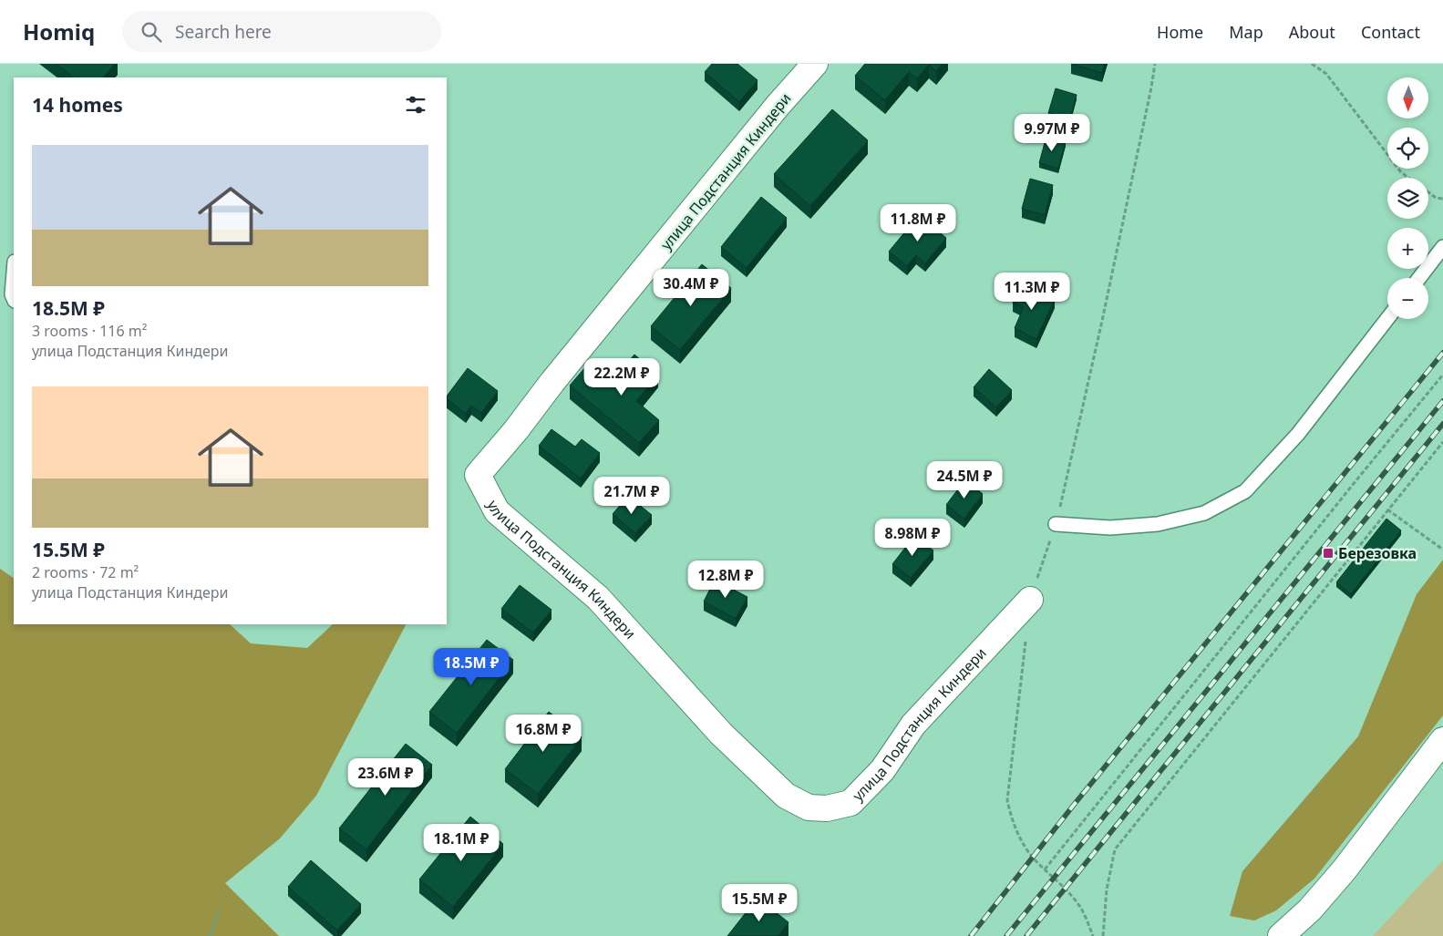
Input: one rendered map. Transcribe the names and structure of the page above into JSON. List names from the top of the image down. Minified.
{"streets":{"street":["улица Подстанция Киндери"]},"places":{"transit":["Березовка"]},"north":"bottom","page":{"header":"Homiq","search":"Search here","nav":["Home","Map","About","Contact"],"map_buttons":["+","−"],"heading":"14 homes","price":["9.97M ₽","11.8M ₽","30.4M ₽","11.3M ₽","22.2M ₽","24.5M ₽","21.7M ₽","8.98M ₽","12.8M ₽","18.5M ₽","16.8M ₽","23.6M ₽","18.1M ₽","15.5M ₽"],"list":[{"name":"18.5M ₽","note":"3 rooms · 116 m² · улица Подстанция Киндери"},{"name":"15.5M ₽","note":"2 rooms · 72 m² · улица Подстанция Киндери"}]}}
